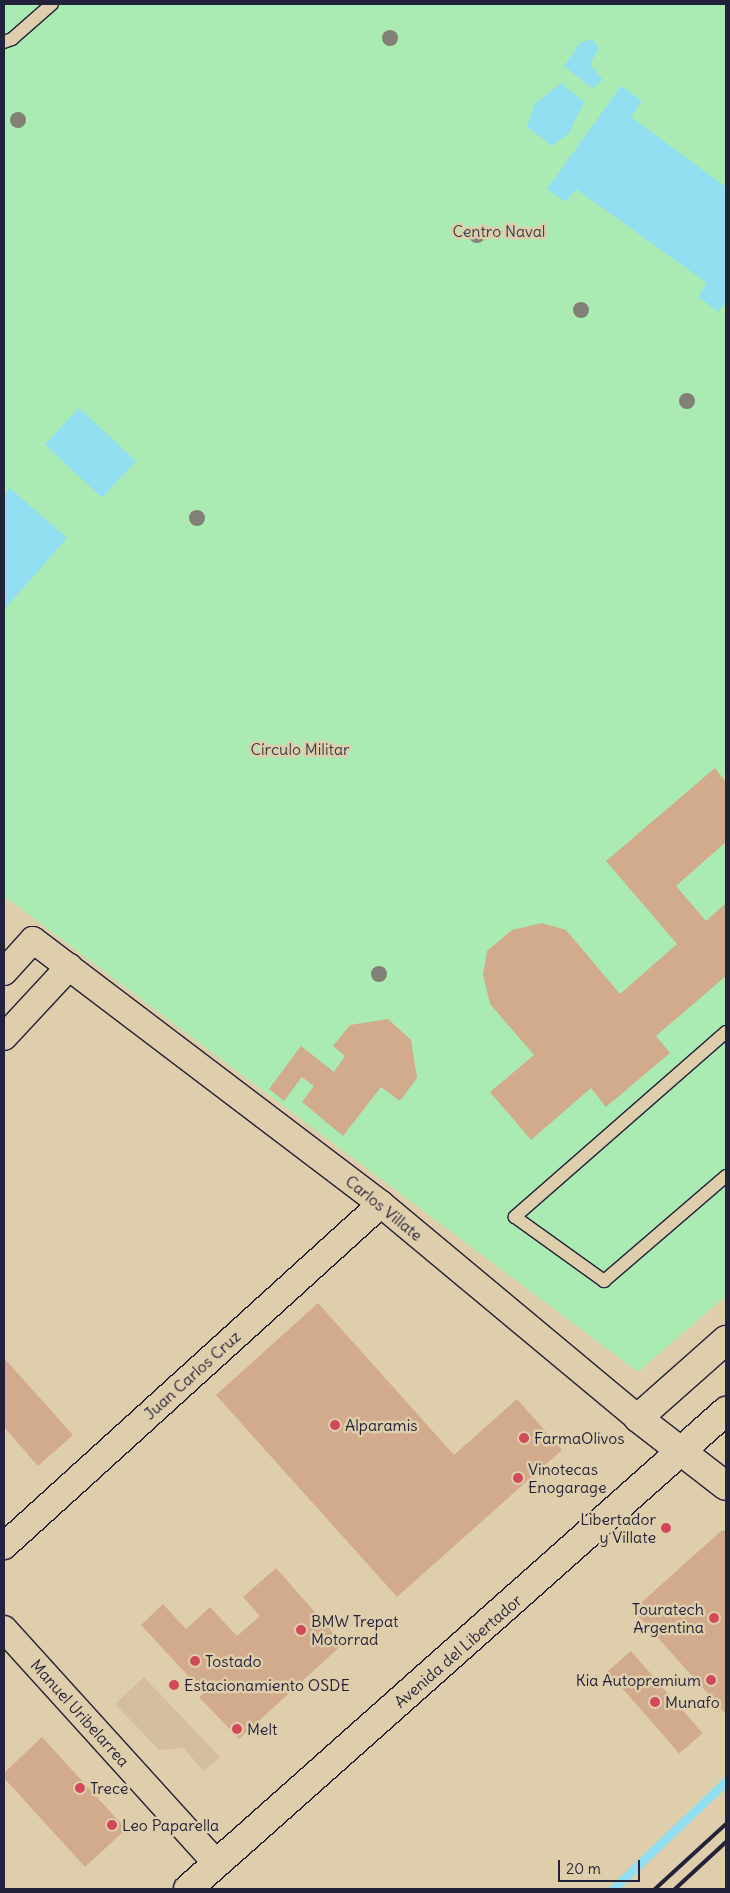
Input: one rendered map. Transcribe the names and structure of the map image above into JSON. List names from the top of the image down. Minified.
{"streets":{"main road":["Carlos Villate","Avenida del Libertador"],"street":["Juan Carlos Cruz","Manuel Uribelarrea"]},"crossings":[["Carlos Villate","Juan Carlos Cruz"],["Carlos Villate","Avenida del Libertador"],["Avenida del Libertador","Manuel Uribelarrea"]],"parks":["Centro Naval","Círculo Militar"],"places":["Alparamis","FarmaOlivos","Vinotecas Enogarage","Libertador y Villate","Touratech Argentina","BMW Trepat Motorrad","Tostado","Kia Autopremium","Estacionamiento OSDE","Munafo","Melt","Trece","Leo Paparella"],"scale_bar":"20 m"}
